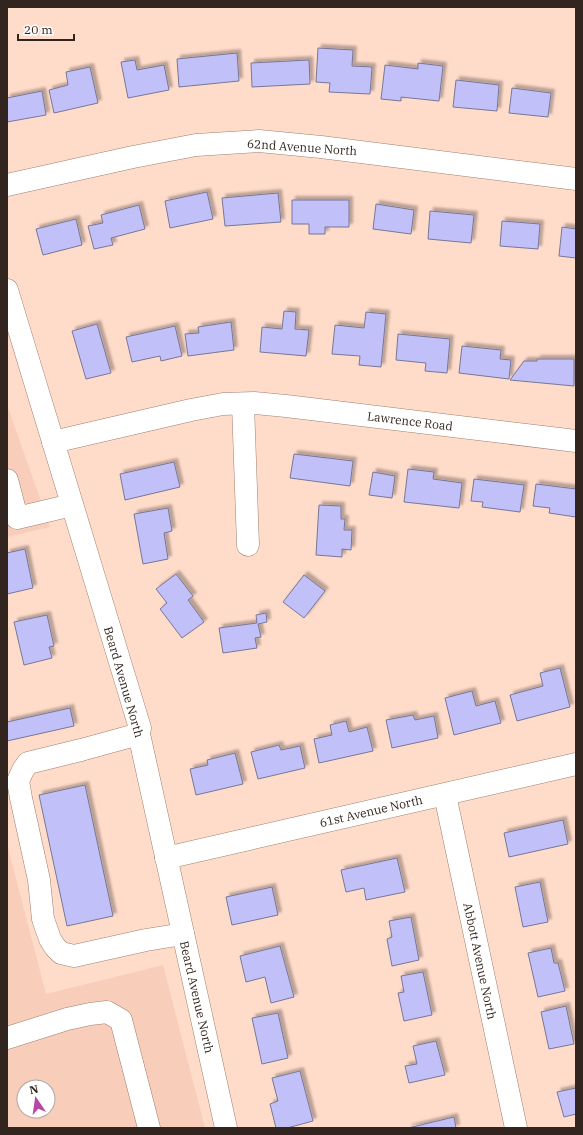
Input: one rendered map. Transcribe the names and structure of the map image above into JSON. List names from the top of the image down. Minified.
{"streets":{"street":["62nd Avenue North","Lawrence Road","Beard Avenue North","61st Avenue North","Abbott Avenue North"]},"crossings":[["Lawrence Road","Beard Avenue North"],["Beard Avenue North","61st Avenue North"],["61st Avenue North","Abbott Avenue North"]],"scale_bar":"20 m","north":"top"}
